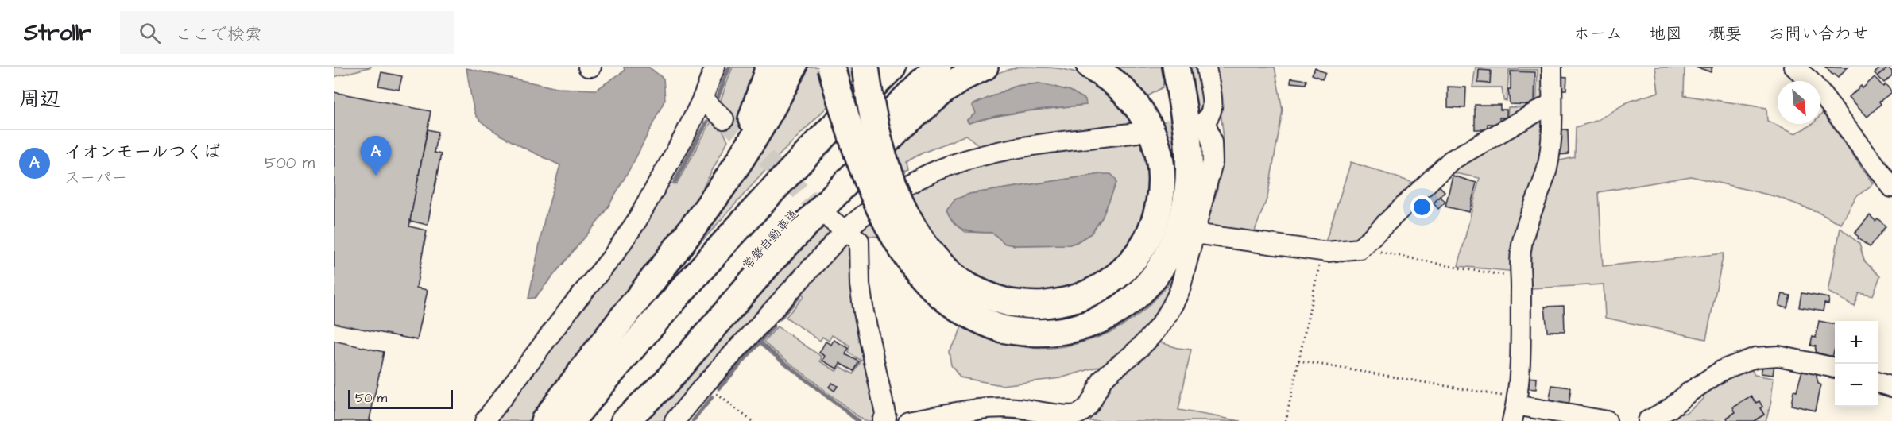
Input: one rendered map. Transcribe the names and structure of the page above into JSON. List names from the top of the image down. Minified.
{"streets":{"highway":["常磐自動車道"]},"scale_bar":"50 m","north":"bottom right","page":{"header":"Strollr","search":"ここで検索","nav":["ホーム","地図","概要","お問い合わせ"],"heading":"周辺","list":[{"mark":"A","name":"イオンモールつくば","note":"スーパー","value":"500 m"}],"pins":"A","map_buttons":["+","−"],"scale":"50 m"}}
